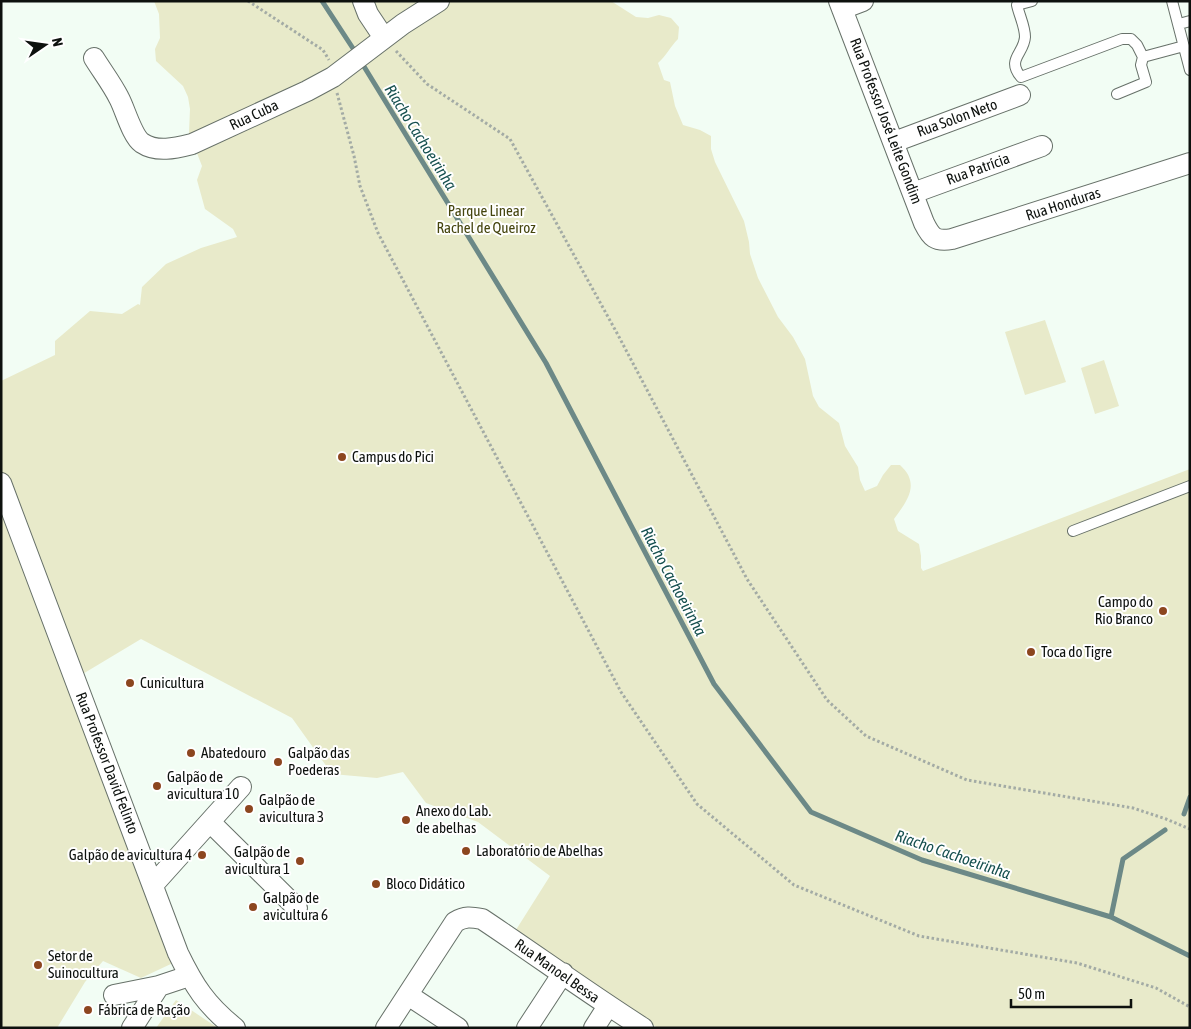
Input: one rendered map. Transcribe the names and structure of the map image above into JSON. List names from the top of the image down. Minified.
{"streets":{"street":["Rua Cuba","Rua Solon Neto","Rua Professor José Leite Gondim","Rua Patrícia","Rua Honduras","Rua Professor David Felinto","Rua Manoel Bessa"]},"crossings":[["Rua Solon Neto","Rua Professor José Leite Gondim"],["Rua Professor José Leite Gondim","Rua Patrícia"],["Rua Professor José Leite Gondim","Rua Honduras"]],"water":["Riacho Cachoeirinha"],"parks":["Parque Linear Rachel de Queiroz"],"places":["Campus do Pici","Campo do Rio Branco","Toca do Tigre","Cunicultura","Abatedouro","Galpão das Poederas","Galpão de avicultura 10","Galpão de avicultura 3","Anexo do Lab. de abelhas","Laboratório de Abelhas","Galpão de avicultura 4","Galpão de avicultura 1","Bloco Didático","Galpão de avicultura 6","Setor de Suinocultura","Fábrica de Ração"],"scale_bar":"50 m","north":"right"}
